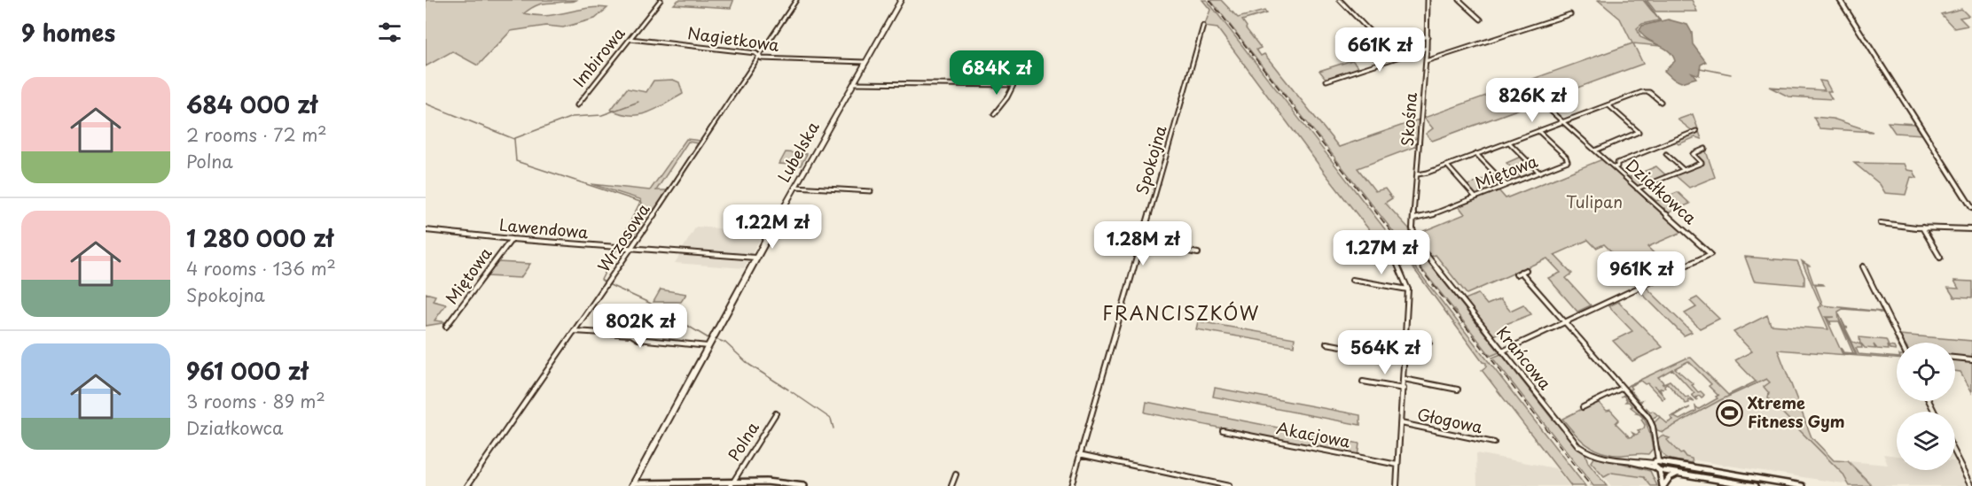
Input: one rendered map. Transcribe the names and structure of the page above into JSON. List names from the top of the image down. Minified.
{"streets":{"main road":["Lubelska"],"street":["Nagietkowa","Imbirowa","Skośna","Spokojna","Miętowa","Działkowca","Lawendowa","Wrzosowa","Krańcowa","Głogowa","Akacjowa","Polna"]},"crossings":[["Nagietkowa","Imbirowa"],["Nagietkowa","Lubelska"],["Nagietkowa","Wrzosowa"],["Skośna","Miętowa"],["Skośna","Krańcowa"],["Lubelska","Lawendowa"],["Miętowa","Lawendowa"],["Działkowca","Krańcowa"],["Lawendowa","Wrzosowa"]],"districts":["FRANCISZKÓW"],"parks":["Tulipan"],"places":{"sports":["Xtreme Fitness Gym"]},"page":{"heading":"9 homes","price":["661K zł","684K zł","826K zł","1.22M zł","1.28M zł","1.27M zł","961K zł","802K zł","564K zł"],"list":[{"name":"684 000 zł","note":"2 rooms · 72 m² · Polna"},{"name":"1 280 000 zł","note":"4 rooms · 136 m² · Spokojna"},{"name":"961 000 zł","note":"3 rooms · 89 m² · Działkowca"}]}}
